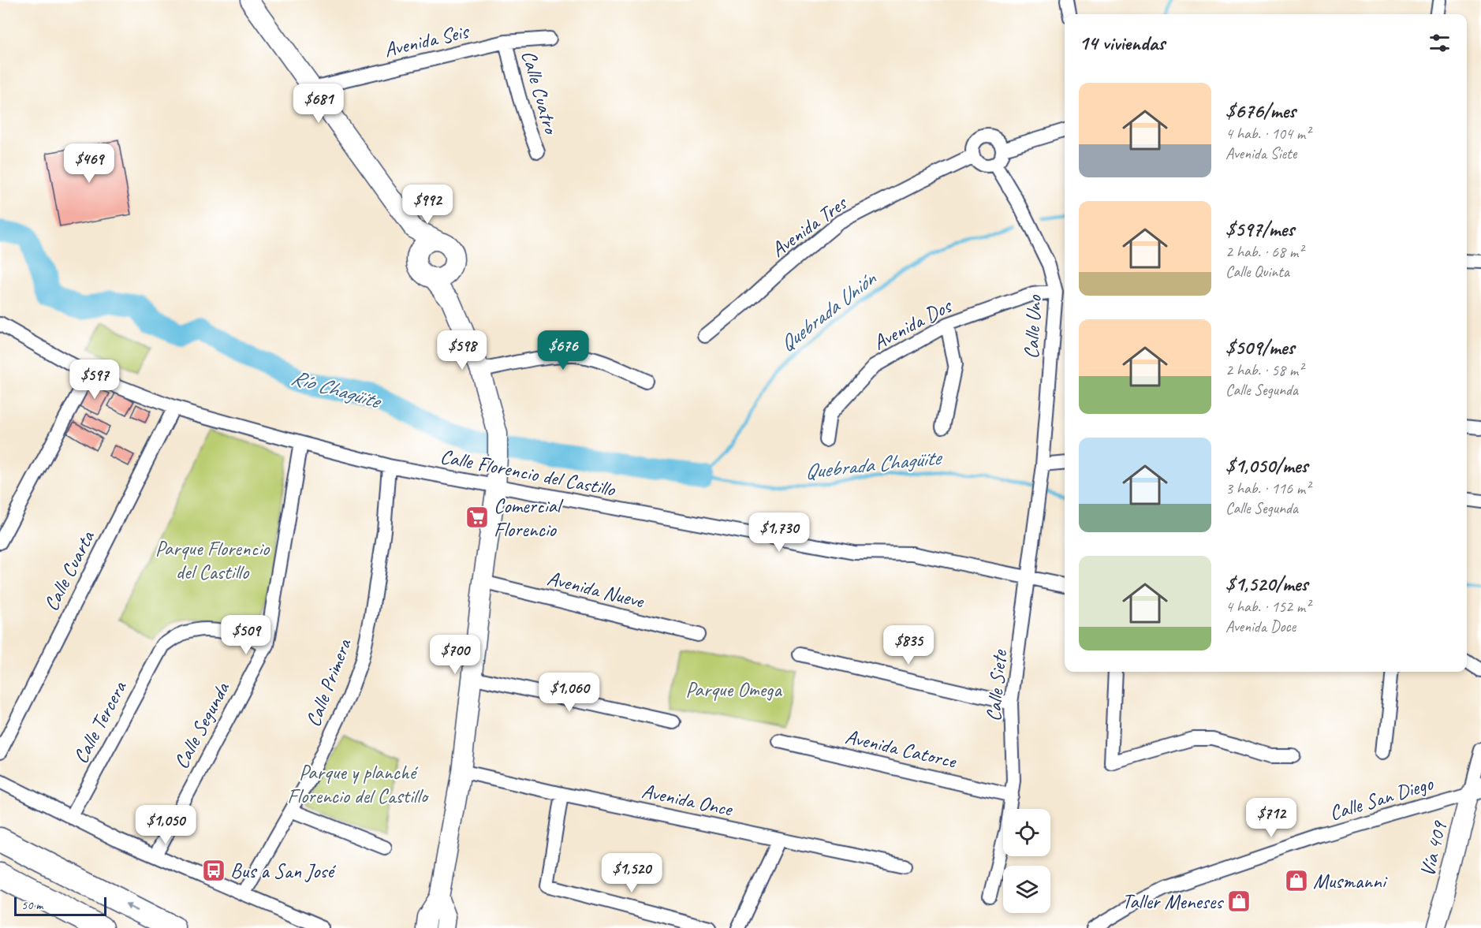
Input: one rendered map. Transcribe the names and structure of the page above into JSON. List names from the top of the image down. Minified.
{"streets":{"street":["Avenida Seis","Calle Cuatro","Avenida Tres","Avenida Dos","Calle Uno","Calle Florencio del Castillo","Calle Cuarta","Avenida Nueve","Calle Primera","Calle Siete","Calle Tercera","Calle Segunda","Avenida Catorce","Calle San Diego","Avenida Once","Vía 409"]},"crossings":[["Avenida Seis","Calle Cuatro"],["Avenida Tres","Calle Uno"],["Avenida Dos","Calle Uno"],["Calle Uno","Calle Siete"],["Calle Florencio del Castillo","Calle Cuarta"],["Calle Florencio del Castillo","Calle Primera"],["Calle Florencio del Castillo","Calle Siete"],["Calle Florencio del Castillo","Calle Segunda"],["Calle Siete","Avenida Catorce"],["Calle Tercera","Calle Segunda"],["Calle San Diego","Vía 409"]],"water":["Quebrada Unión","Río Chagüite","Quebrada Chagüite"],"parks":["Parque Florencio del Castillo","Parque Omega","Parque y planché Florencio del Castillo"],"places":{"supermarket":["Comercial Florencio"],"bus stop":["Bus a San José"],"shop":["Musmanni","Taller Meneses"]},"scale_bar":"50 m","page":{"heading":"14 viviendas","list":[{"name":"$676/mes","note":"4 hab. · 104 m² · Avenida Siete"},{"name":"$597/mes","note":"2 hab. · 68 m² · Calle Quinta"},{"name":"$509/mes","note":"2 hab. · 58 m² · Calle Segunda"},{"name":"$1,050/mes","note":"3 hab. · 116 m² · Calle Segunda"},{"name":"$1,520/mes","note":"4 hab. · 152 m² · Avenida Doce"}],"price":["$681","$469","$992","$598","$676","$597","$1,730","$509","$835","$700","$1,060","$712","$1,050","$1,520"],"scale":"50 m"}}
